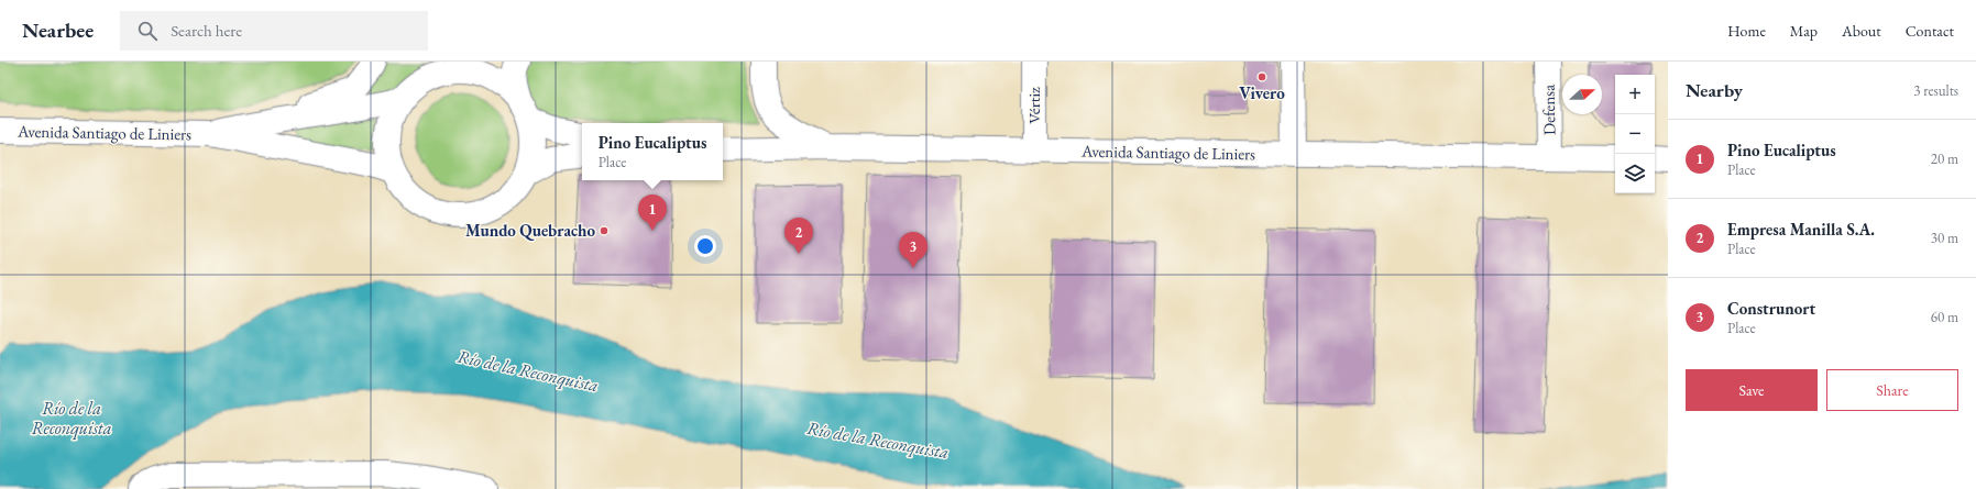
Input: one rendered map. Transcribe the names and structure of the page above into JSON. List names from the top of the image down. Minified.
{"streets":{"main road":["Vértiz","Defensa","Avenida Santiago de Liniers"]},"crossings":[["Vértiz","Avenida Santiago de Liniers"],["Defensa","Avenida Santiago de Liniers"]],"water":["Río de la Reconquista"],"places":["Vivero","Mundo Quebracho"],"north":"right","page":{"header":"Nearbee","search":"Search here","nav":["Home","Map","About","Contact"],"heading":["Nearby","3 results"],"map_buttons":["+","−"],"list":[{"mark":"1","name":"Pino Eucaliptus","note":"Place","value":"20 m"},{"mark":"2","name":"Empresa Manilla S.A.","note":"Place","value":"30 m"},{"mark":"3","name":"Construnort","note":"Place","value":"60 m"}],"popup":["Pino Eucaliptus","Place"],"pins":["1","2","3"],"buttons":["Save","Share"]}}
